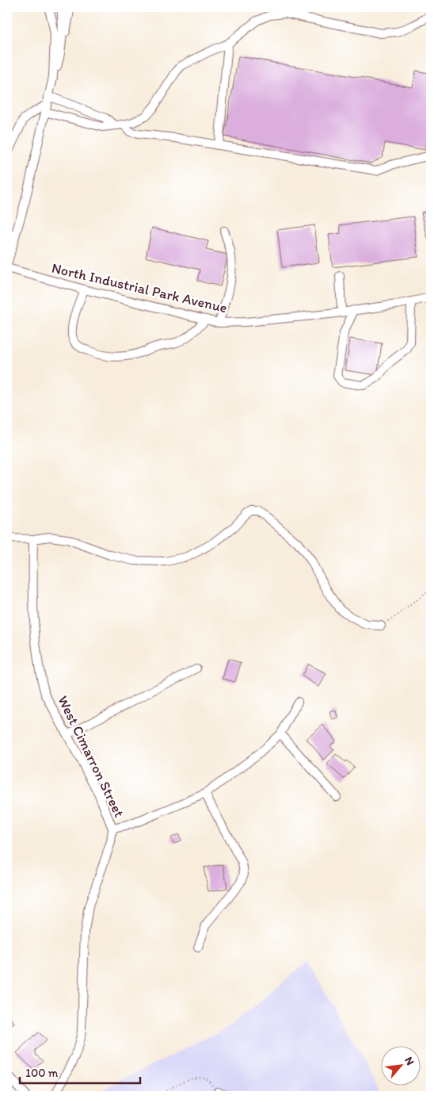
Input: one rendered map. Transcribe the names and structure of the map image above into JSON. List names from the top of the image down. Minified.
{"streets":{"street":["North Industrial Park Avenue","West Cimarron Street"]},"scale_bar":"100 m","north":"top right"}
